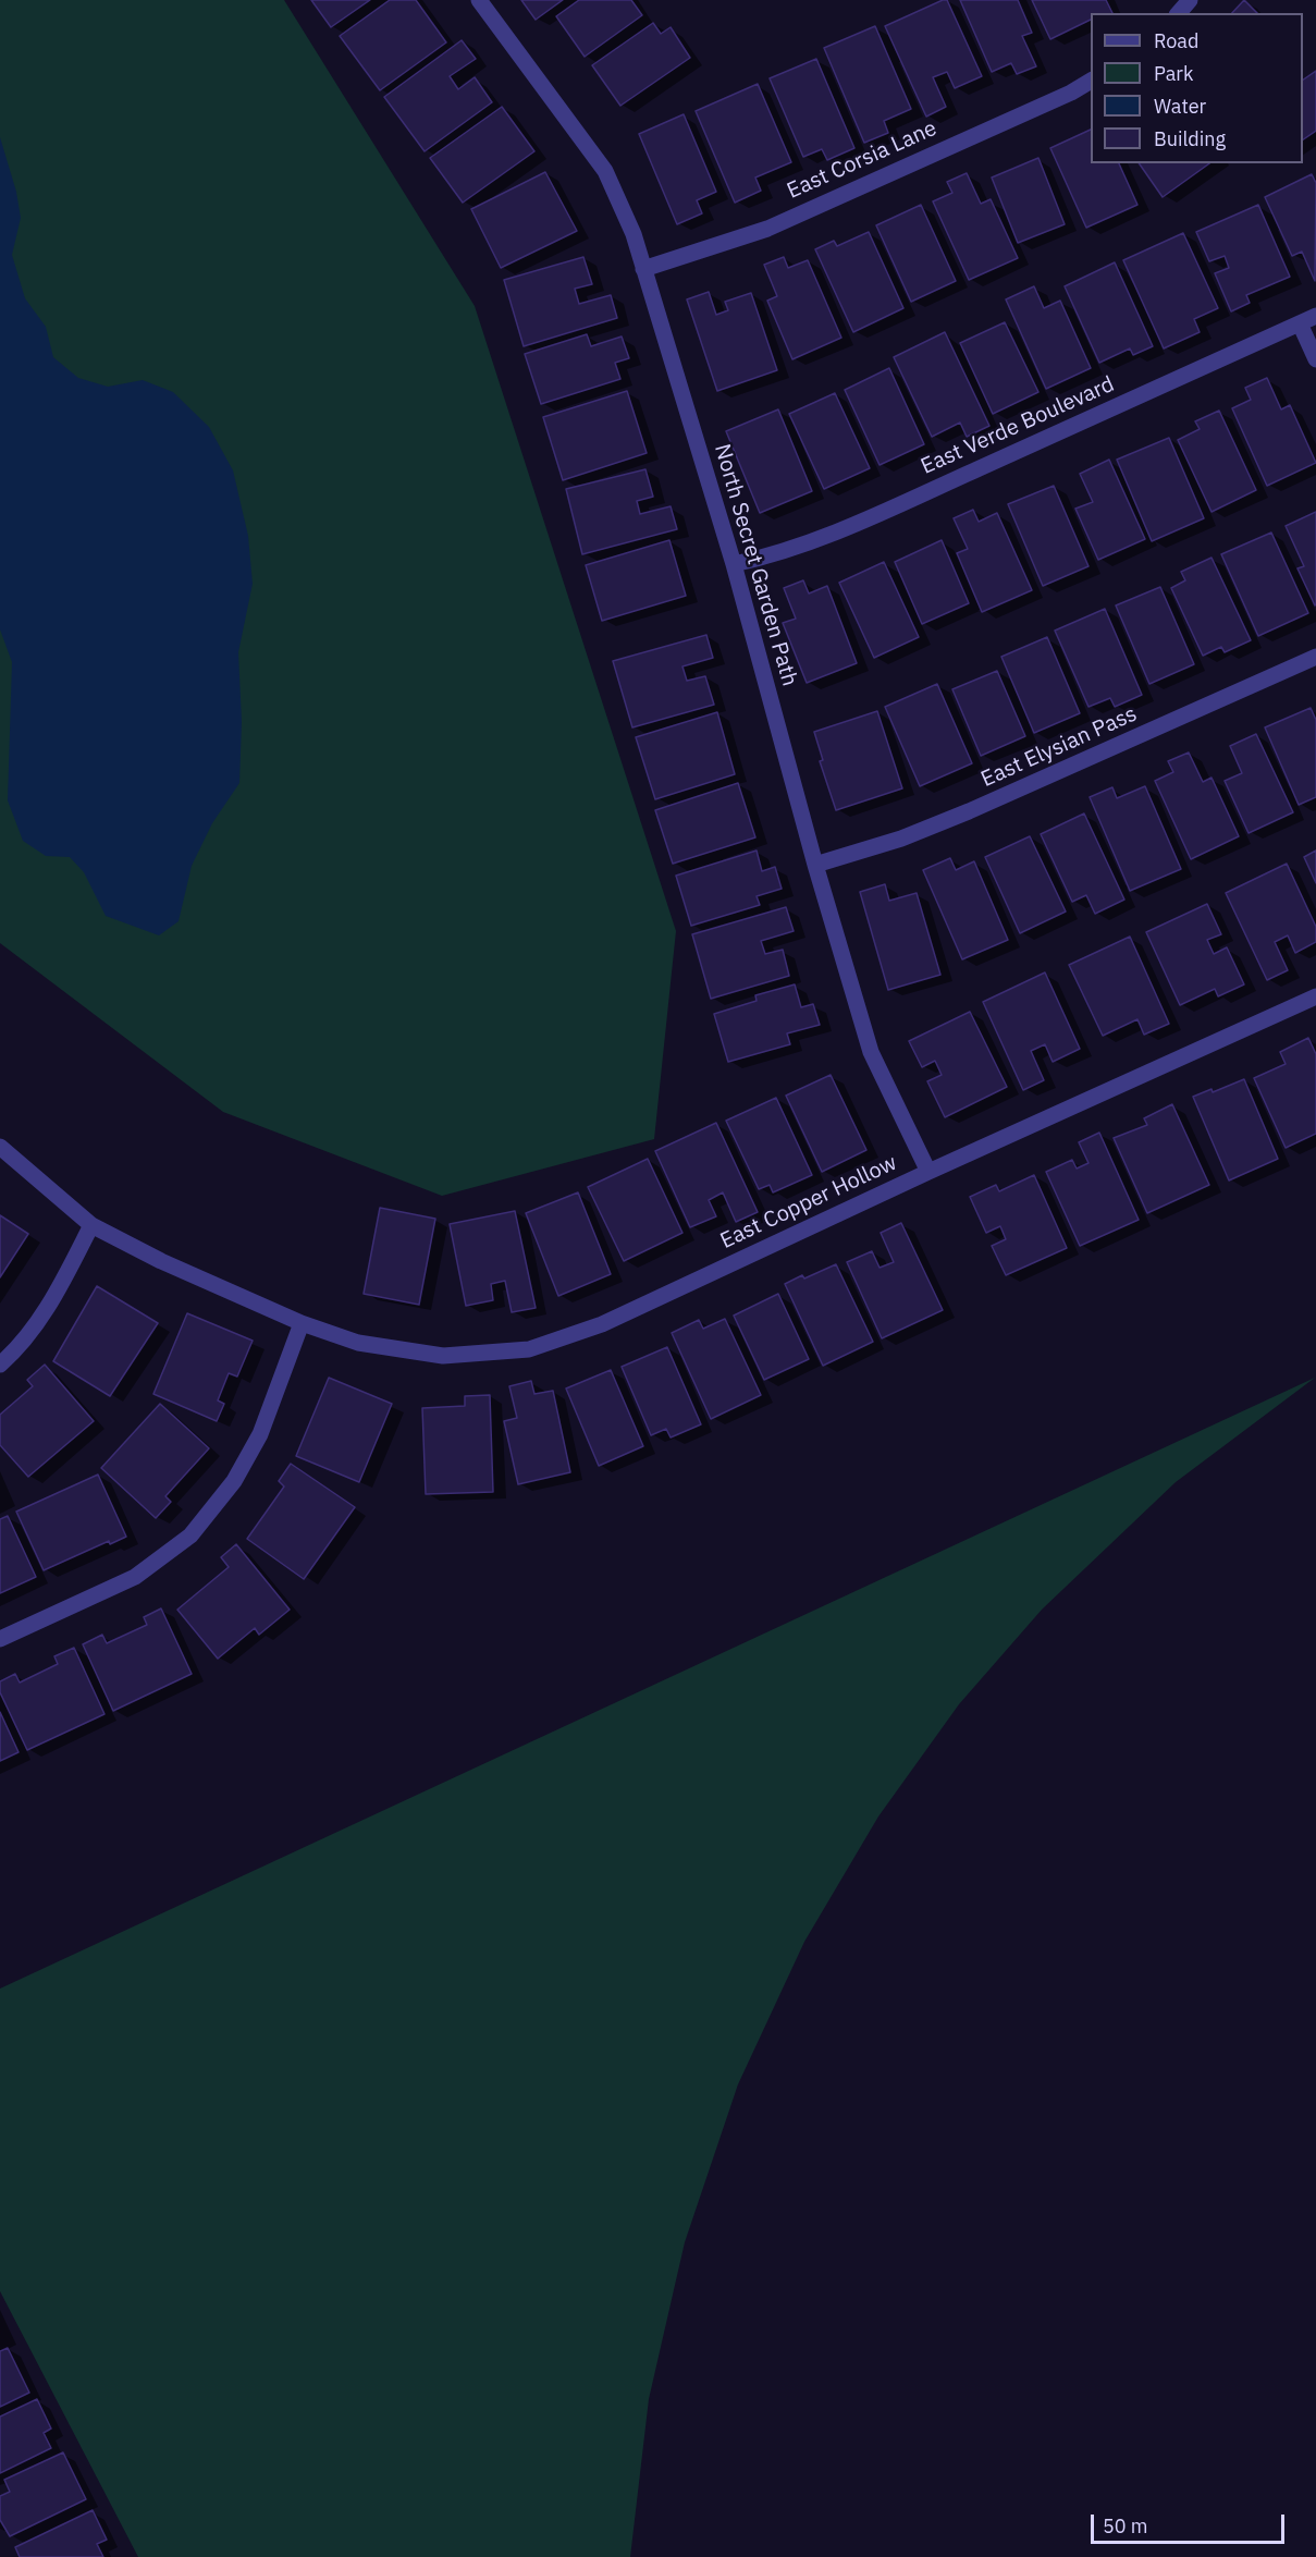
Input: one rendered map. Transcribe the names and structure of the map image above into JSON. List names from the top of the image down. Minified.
{"streets":{"street":["East Corsia Lane","East Verde Boulevard","North Secret Garden Path","East Elysian Pass","East Copper Hollow"]},"crossings":[["East Corsia Lane","North Secret Garden Path"],["East Verde Boulevard","North Secret Garden Path"],["North Secret Garden Path","East Elysian Pass"],["North Secret Garden Path","East Copper Hollow"]],"legend":["Road","Park","Water","Building"],"scale_bar":"50 m"}
